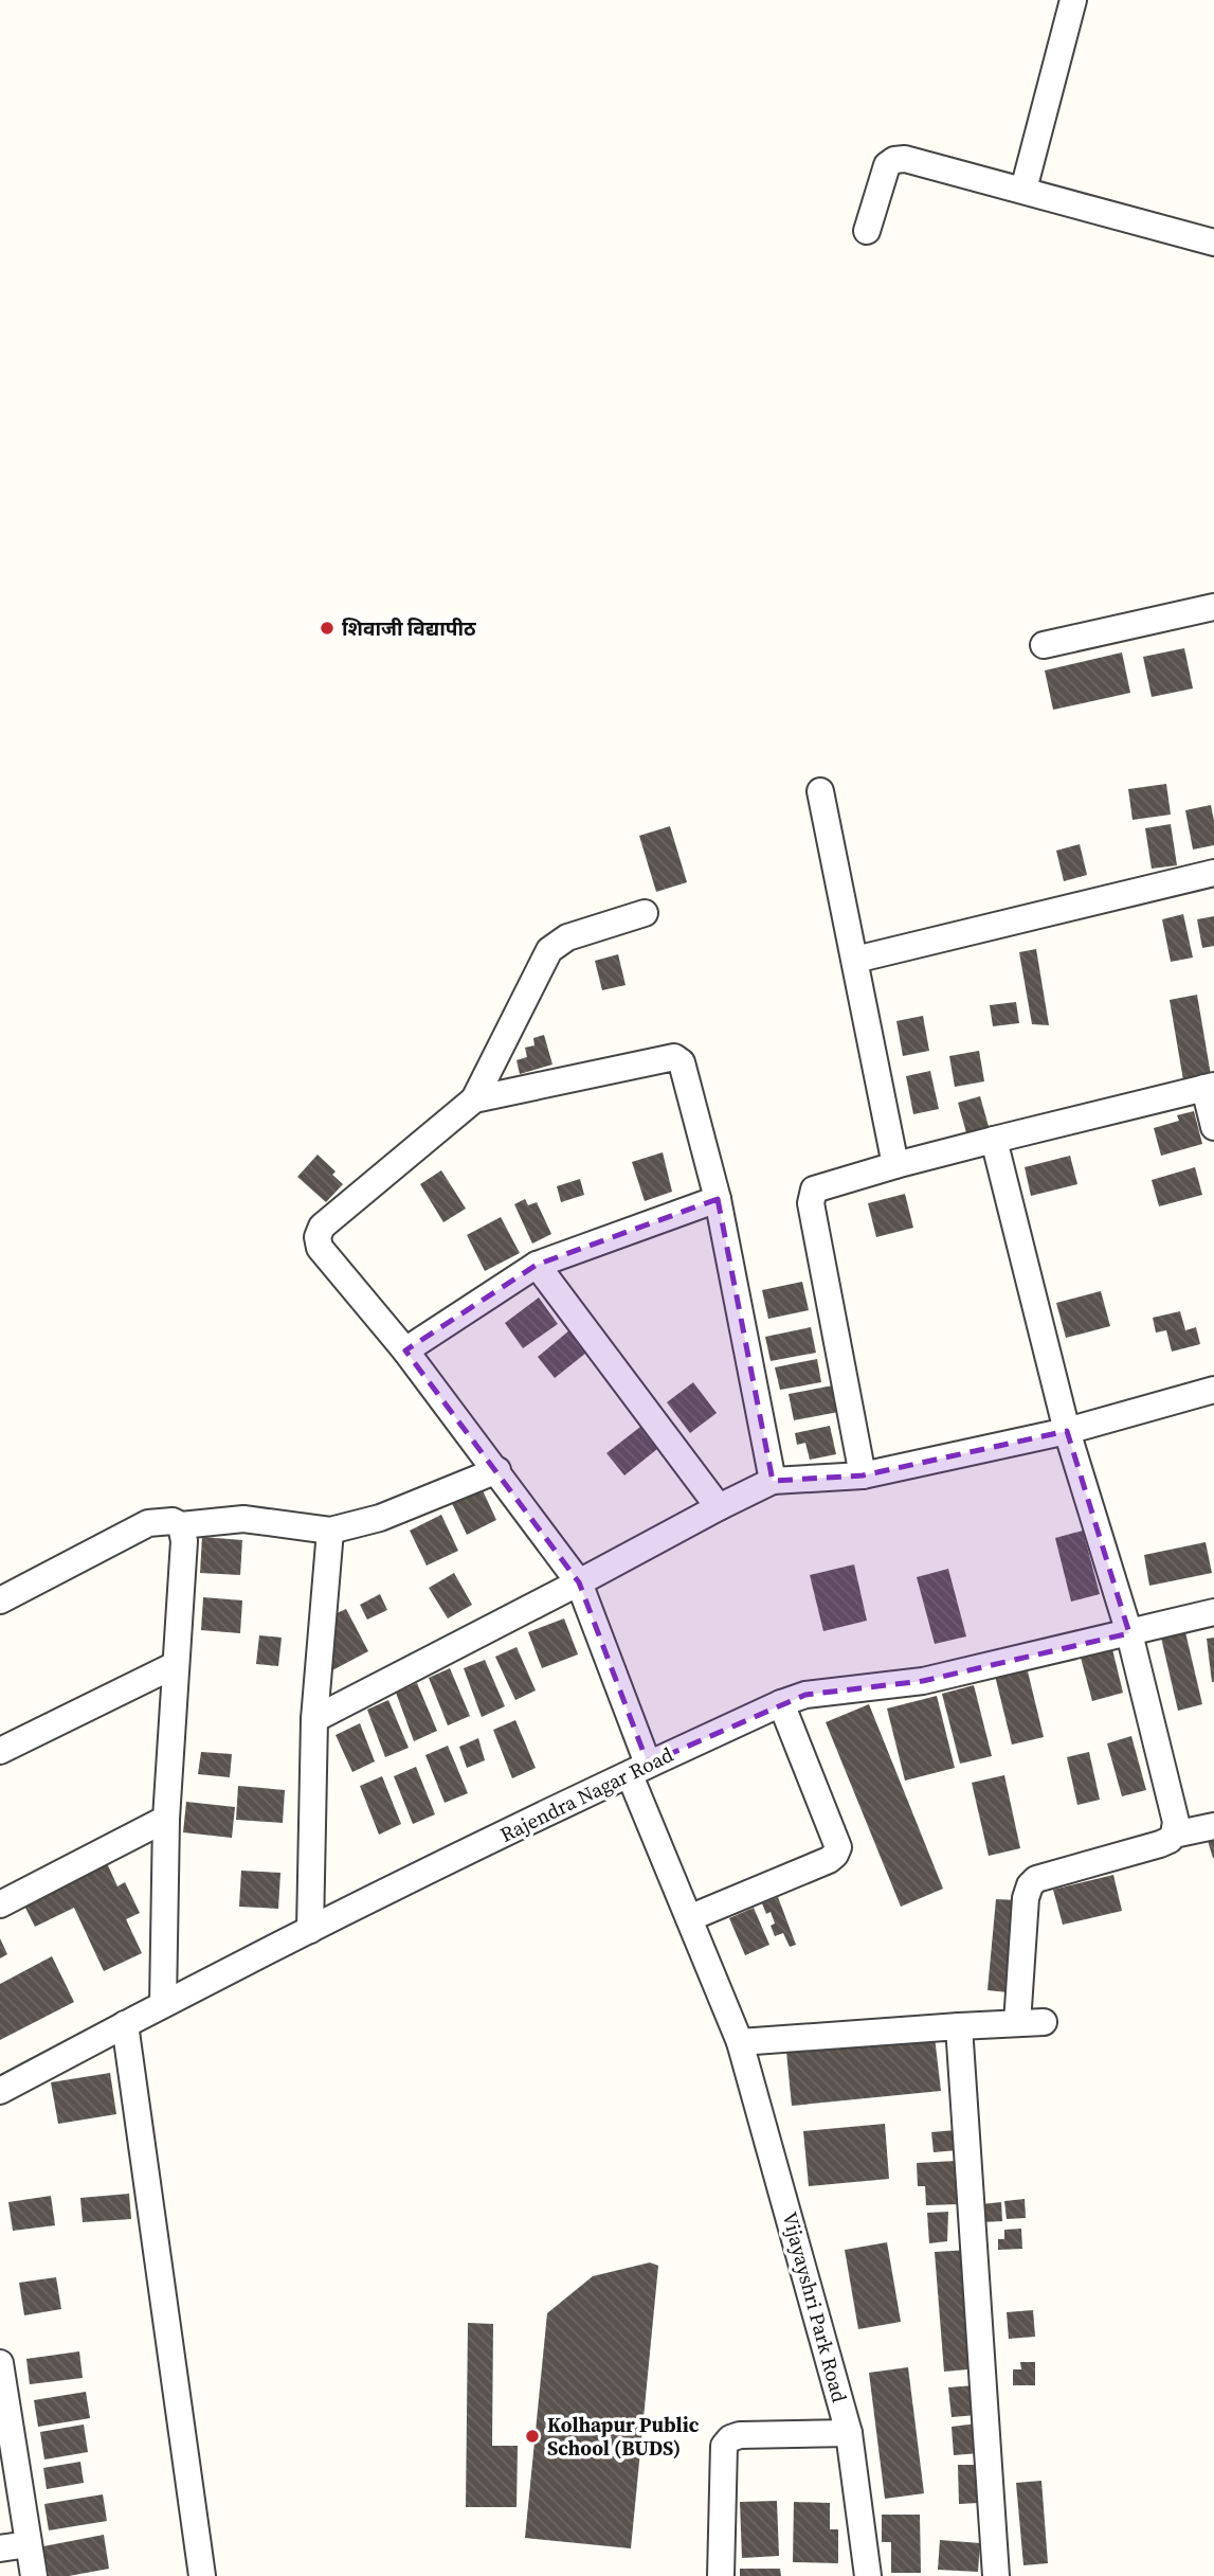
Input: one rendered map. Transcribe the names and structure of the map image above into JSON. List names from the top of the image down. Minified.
{"streets":{"street":["Rajendra Nagar Road","Vijayayshri Park Road"]},"crossings":[["Rajendra Nagar Road","Vijayayshri Park Road"]],"places":["शिवाजी विद्यापीठ","Kolhapur Public School (BUDS)"]}
